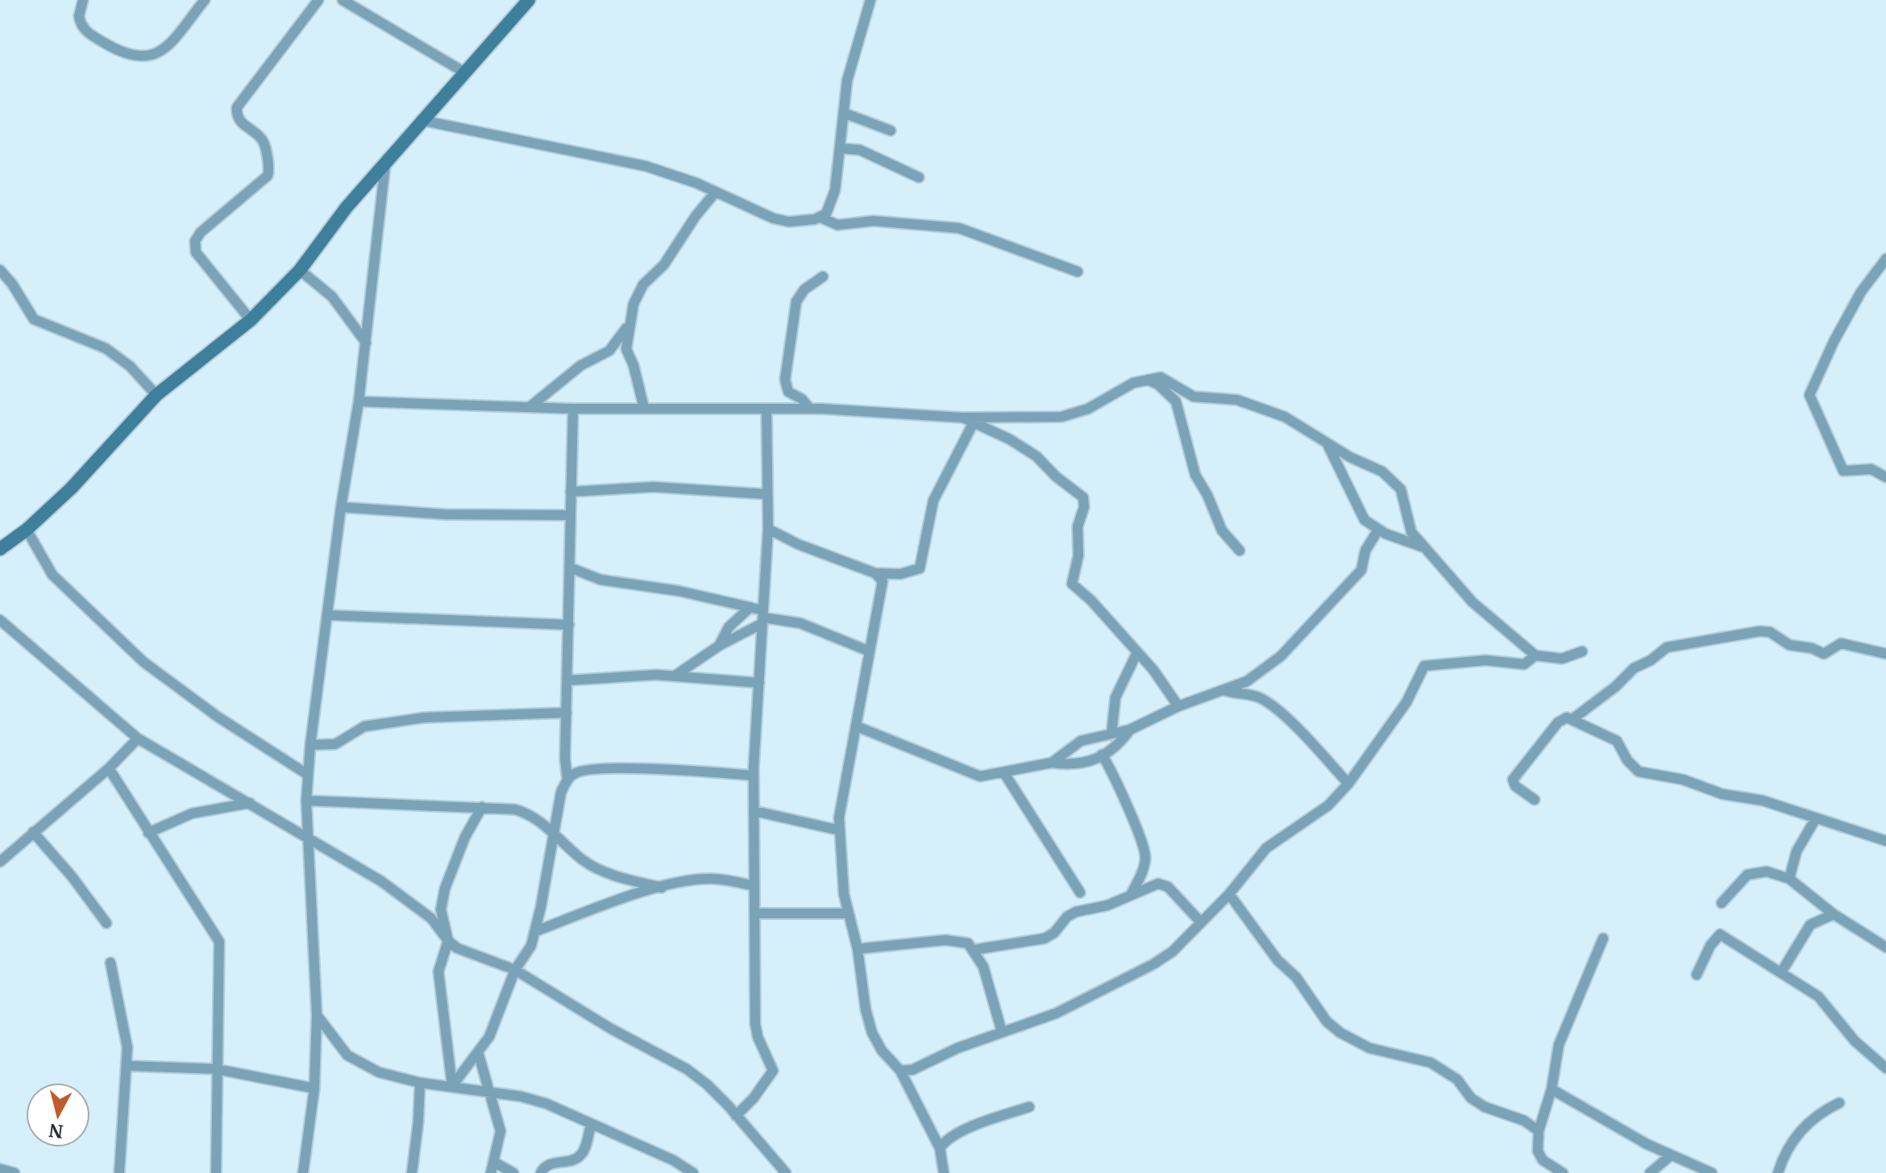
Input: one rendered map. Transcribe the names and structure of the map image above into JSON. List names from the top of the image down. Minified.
{"north":"bottom"}
